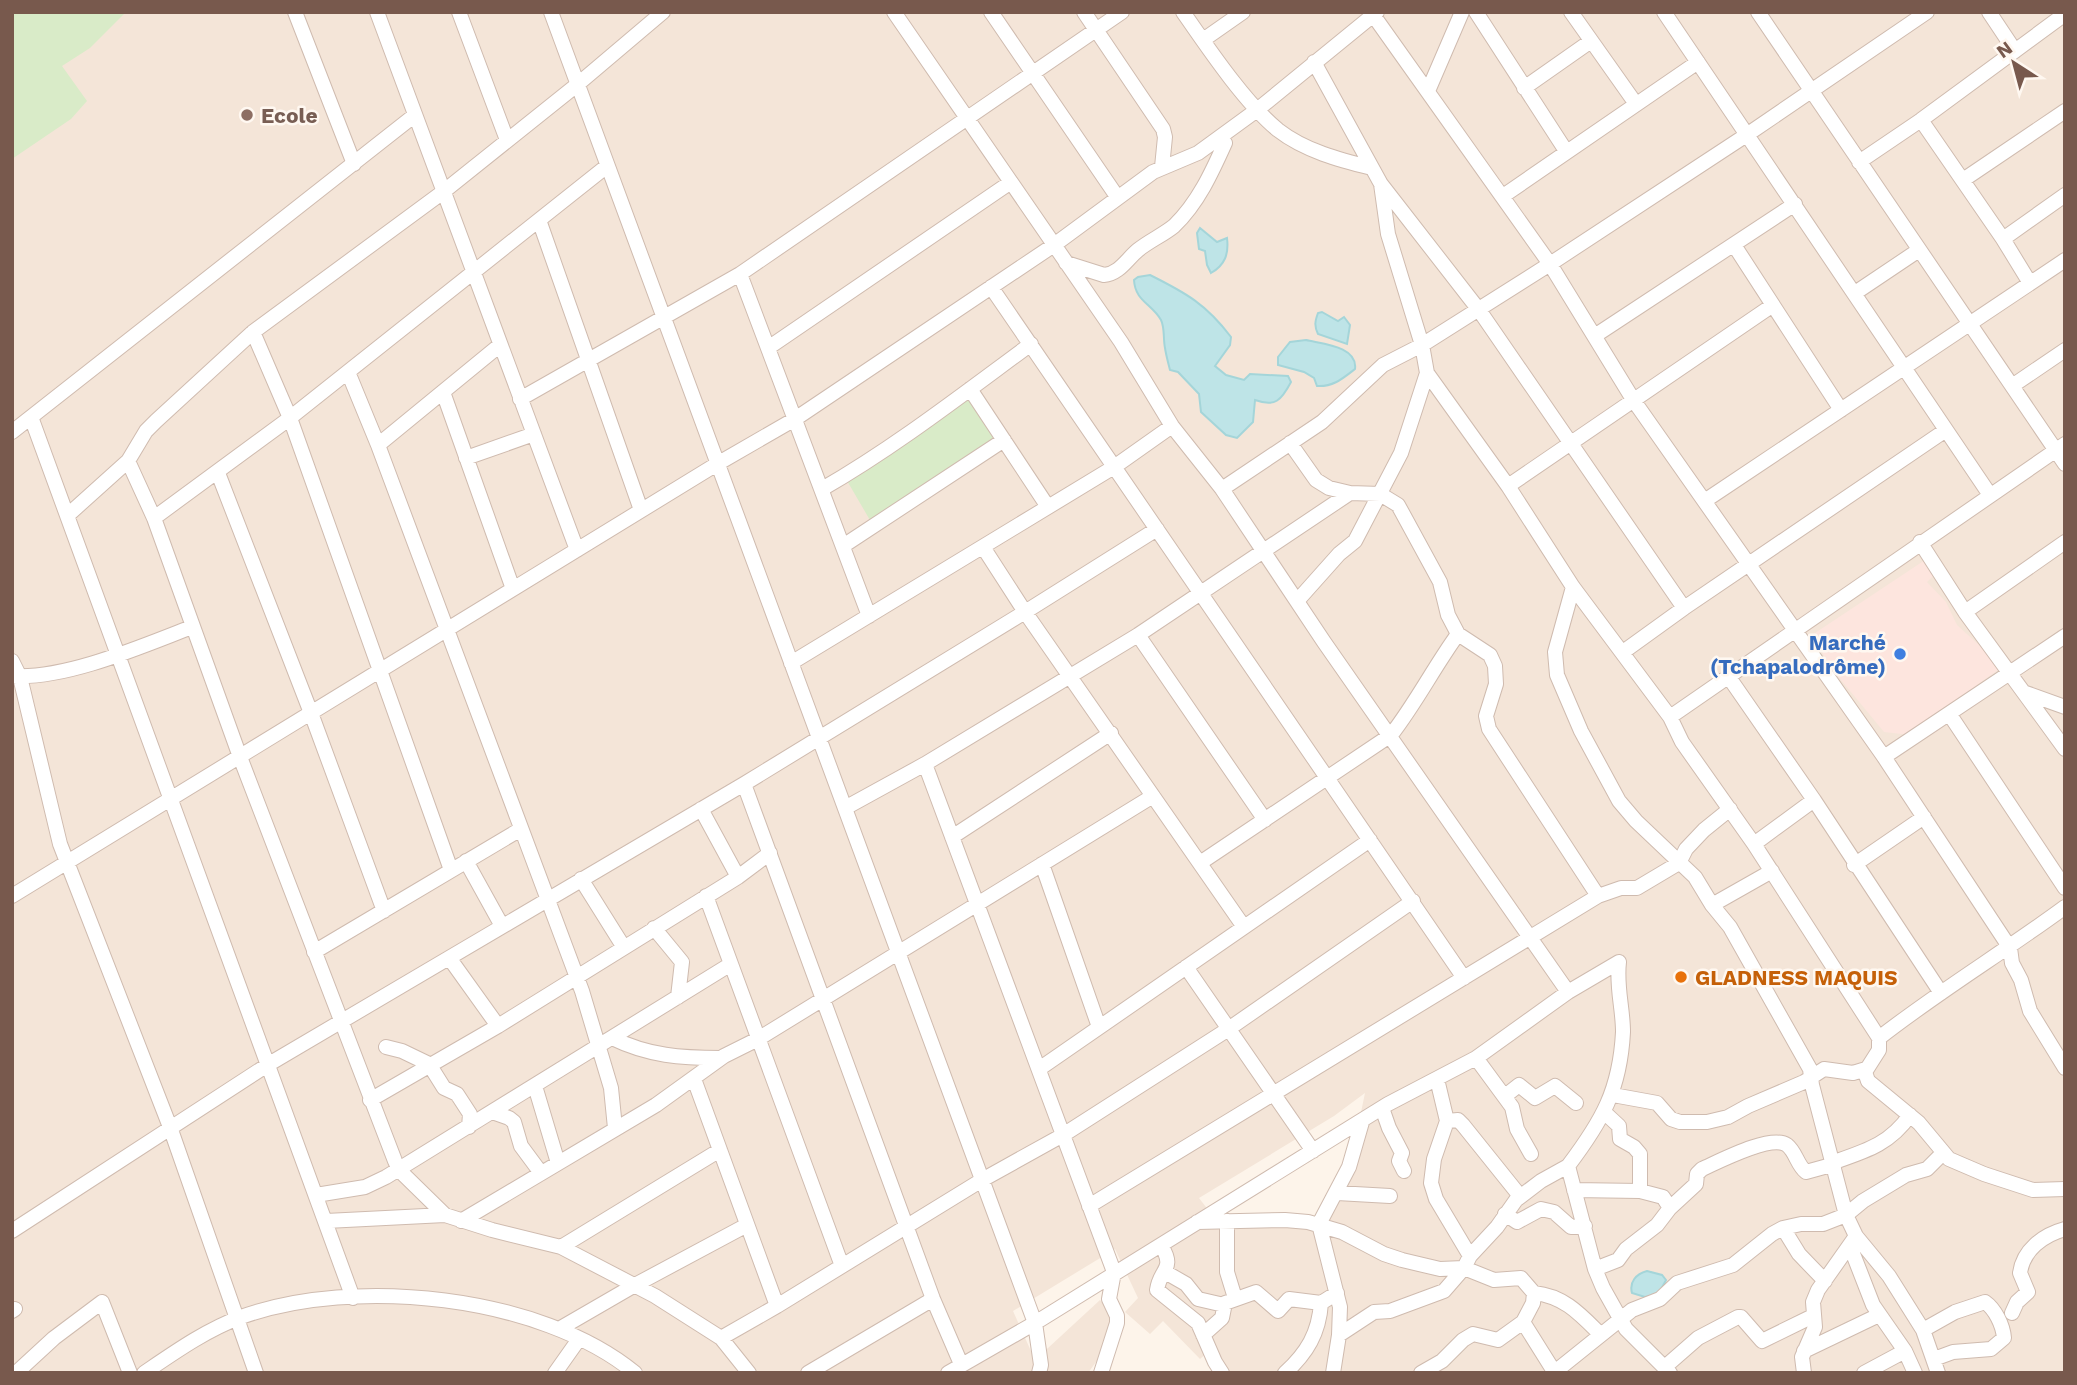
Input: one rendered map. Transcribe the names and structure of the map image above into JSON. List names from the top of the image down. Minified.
{"places":["Ecole","Marché (Tchapalodrôme)","GLADNESS MAQUIS"],"north":"top left"}
